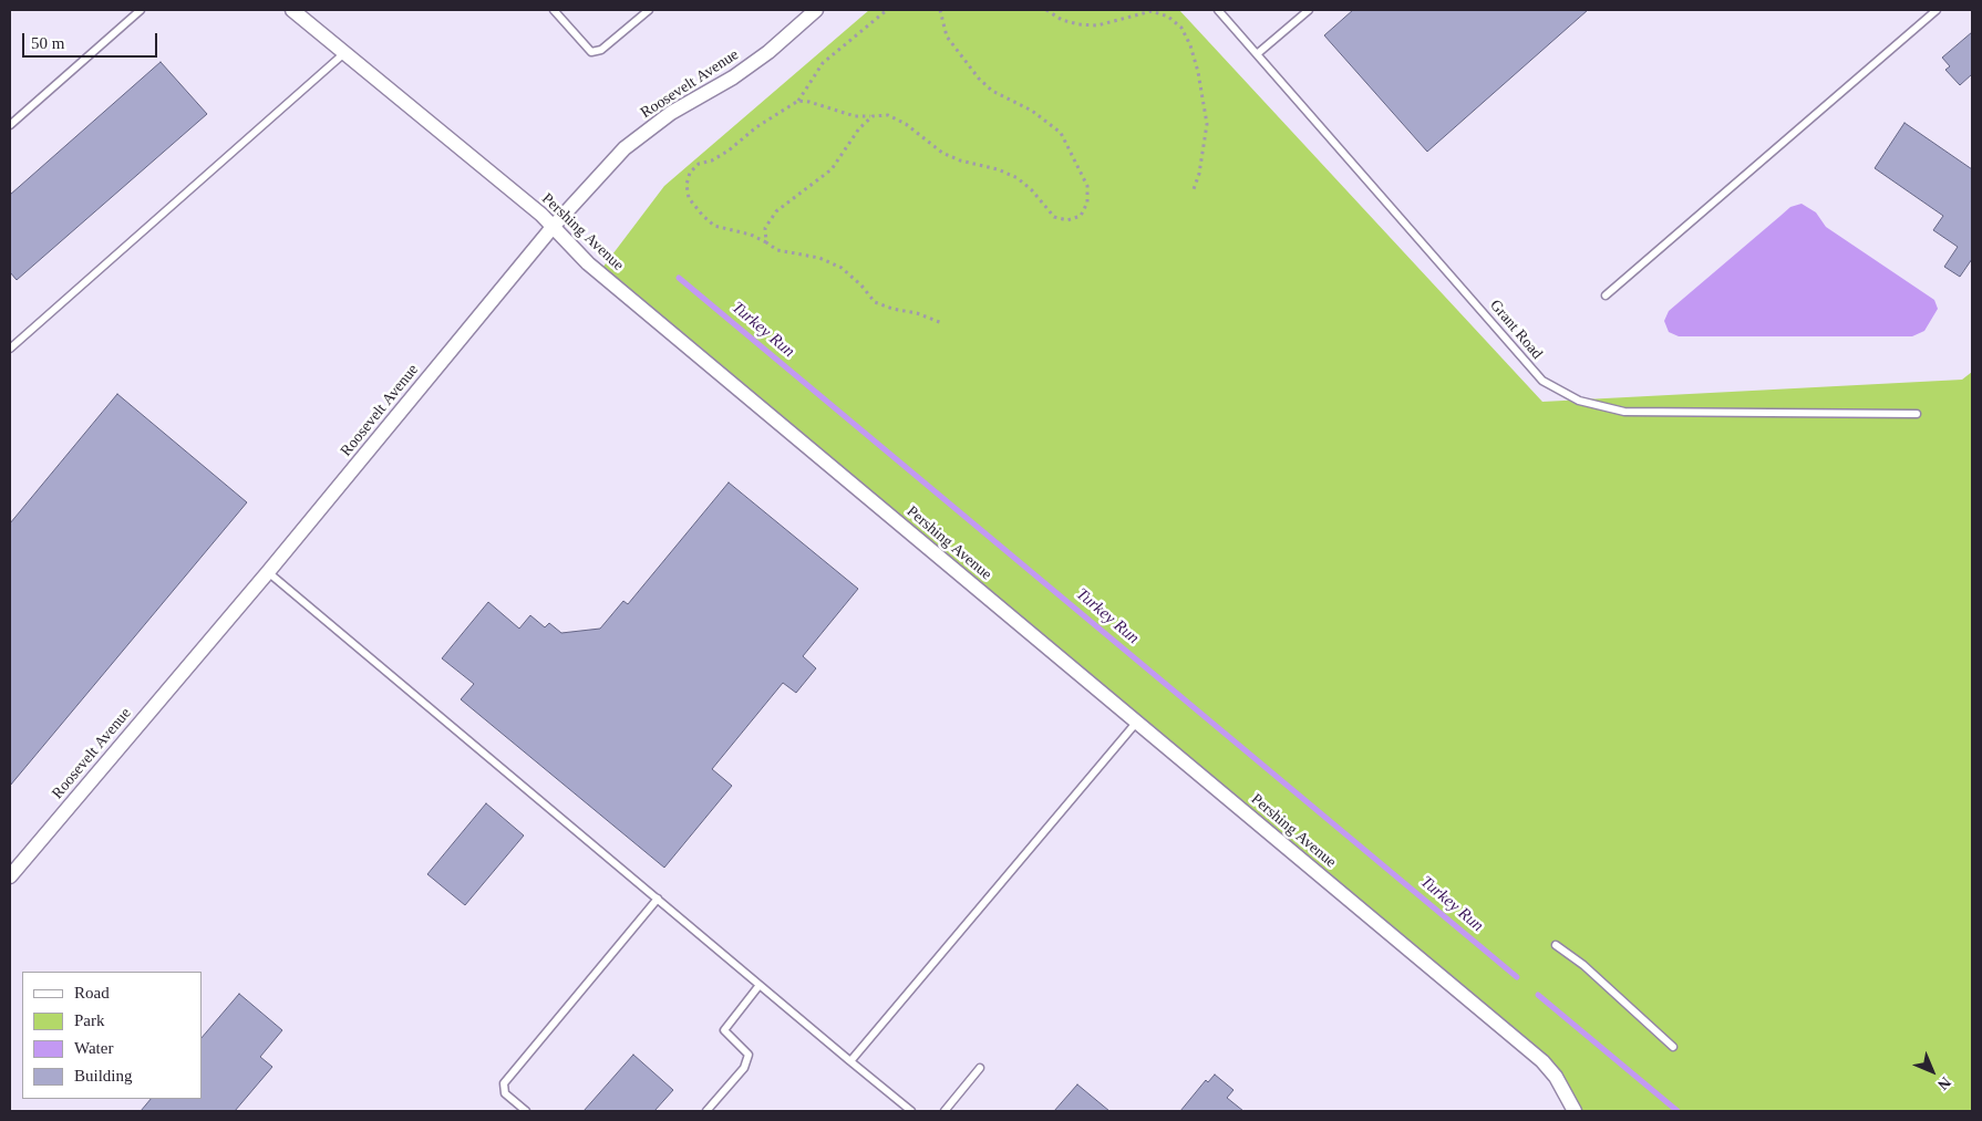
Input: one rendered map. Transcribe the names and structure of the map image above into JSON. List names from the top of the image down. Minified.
{"streets":{"street":["Roosevelt Avenue","Pershing Avenue"],"lane":["Grant Road"]},"crossings":[["Roosevelt Avenue","Pershing Avenue"]],"water":["Turkey Run"],"legend":["Road","Park","Water","Building"],"scale_bar":"50 m","north":"bottom right"}
